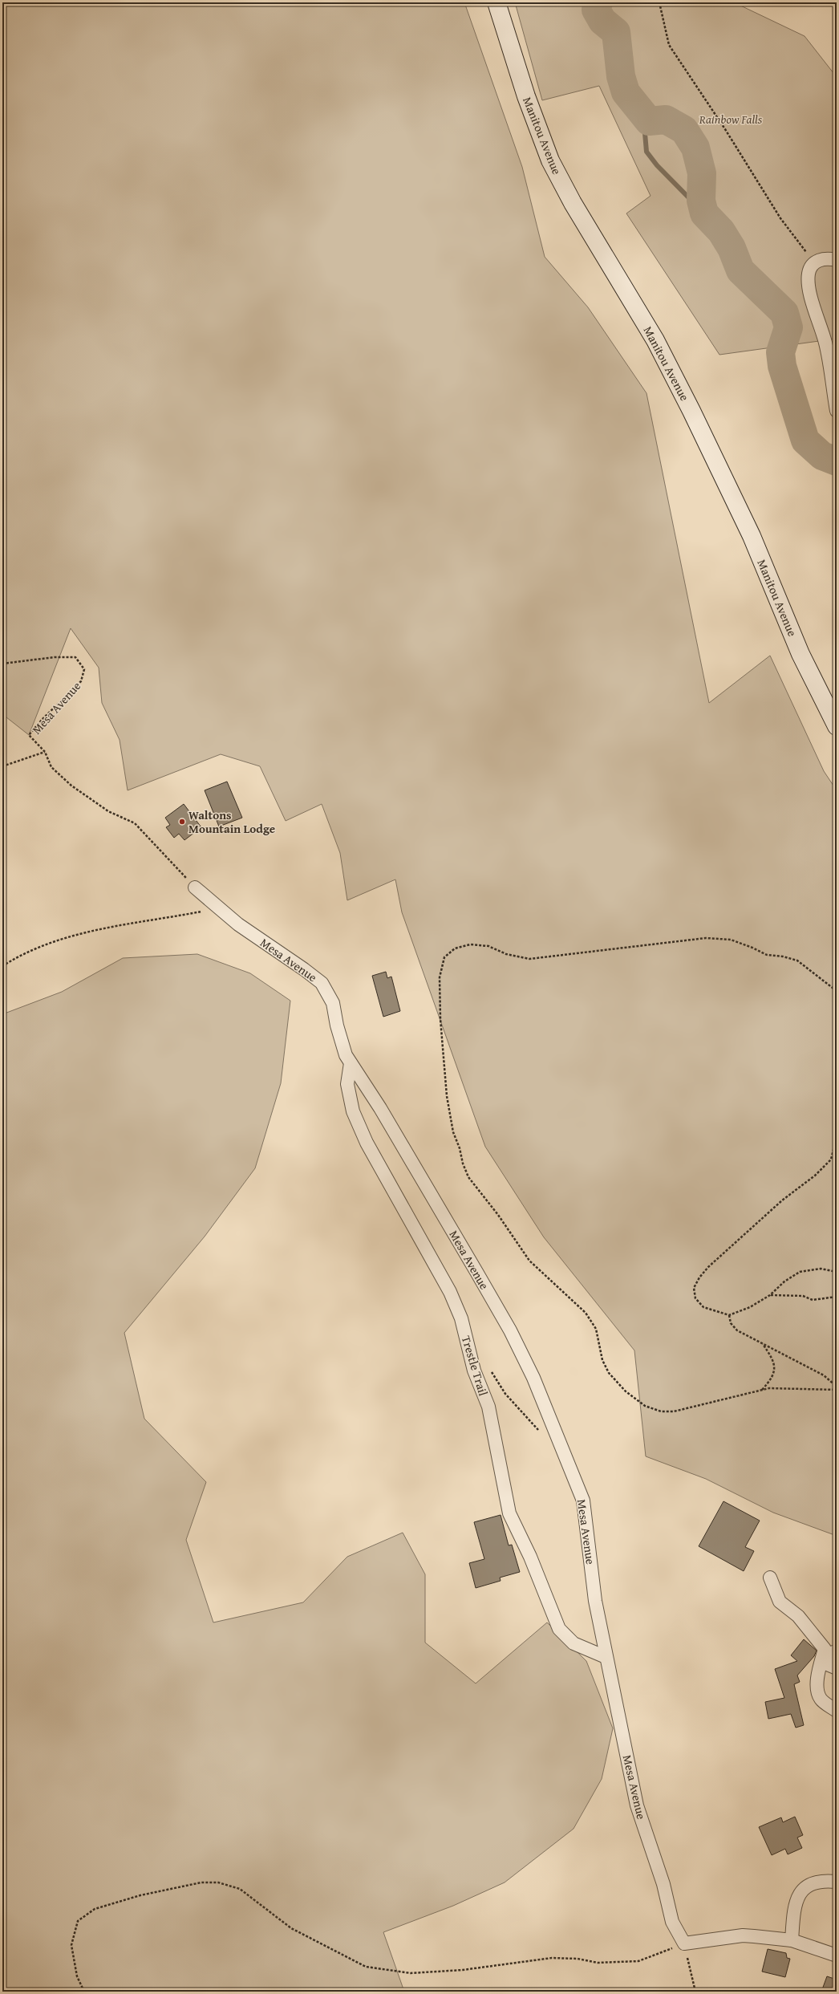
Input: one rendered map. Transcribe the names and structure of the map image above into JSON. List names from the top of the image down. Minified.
{"streets":{"main road":["Manitou Avenue"],"street":["Mesa Avenue","Trestle Trail"]},"crossings":[["Mesa Avenue","Trestle Trail"]],"parks":["Rainbow Falls"],"places":["Waltons Mountain Lodge"]}
